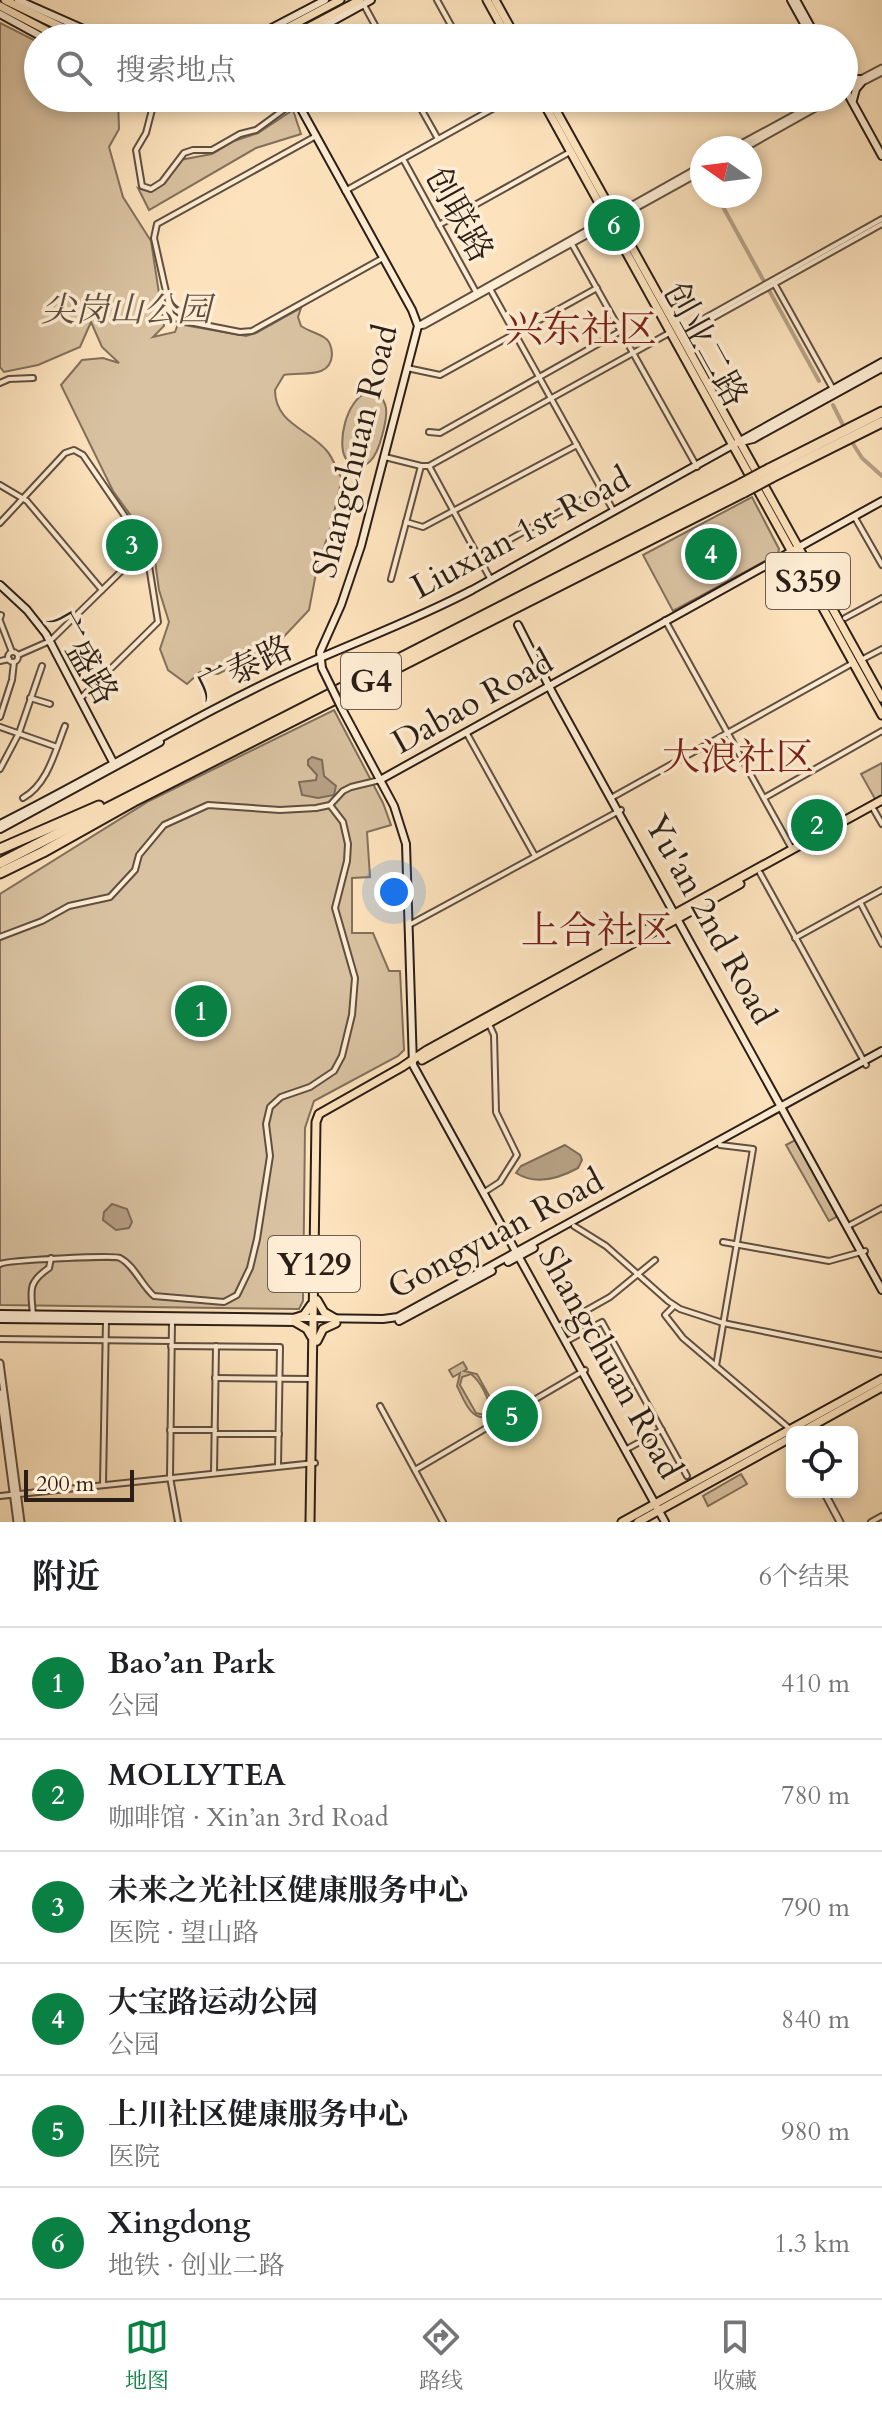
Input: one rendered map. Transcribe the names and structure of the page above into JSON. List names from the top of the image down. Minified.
{"streets":{"highway":["G4"],"main road":["创业二路","Shangchuan Road","Liuxian 1st Road","S359","广盛路","广泰路","Dabao Road","Yu'an 2nd Road","Gongyuan Road","Y129"],"street":["创联路"]},"crossings":[["创业二路","Liuxian 1st Road"],["创业二路","S359"],["Shangchuan Road","Liuxian 1st Road"],["Shangchuan Road","广泰路"],["Shangchuan Road","Dabao Road"],["Shangchuan Road","Gongyuan Road"],["Shangchuan Road","Y129"],["Liuxian 1st Road","S359"],["Liuxian 1st Road","广泰路"],["S359","Dabao Road"],["广盛路","广泰路"],["Dabao Road","Yu'an 2nd Road"],["Yu'an 2nd Road","Gongyuan Road"],["Yu'an 2nd Road","Y129"],["Gongyuan Road","Y129"]],"districts":["兴东社区","大浪社区","上合社区"],"parks":["尖岗山公园"],"scale_bar":"200 m","north":"left","page":{"search":"搜索地点","pins":["6","3","4","2","1","5"],"scale":"200 m","heading":["附近","6个结果"],"list":[{"mark":"1","name":"Bao’an Park","note":"公园","value":"410 m"},{"mark":"2","name":"MOLLYTEA","note":"咖啡馆 · Xin’an 3rd Road","value":"780 m"},{"mark":"3","name":"未来之光社区健康服务中心","note":"医院 · 望山路","value":"790 m"},{"mark":"4","name":"大宝路运动公园","note":"公园","value":"840 m"},{"mark":"5","name":"上川社区健康服务中心","note":"医院","value":"980 m"},{"mark":"6","name":"Xingdong","note":"地铁 · 创业二路","value":"1.3 km"}],"nav":["地图","路线","收藏"]}}
